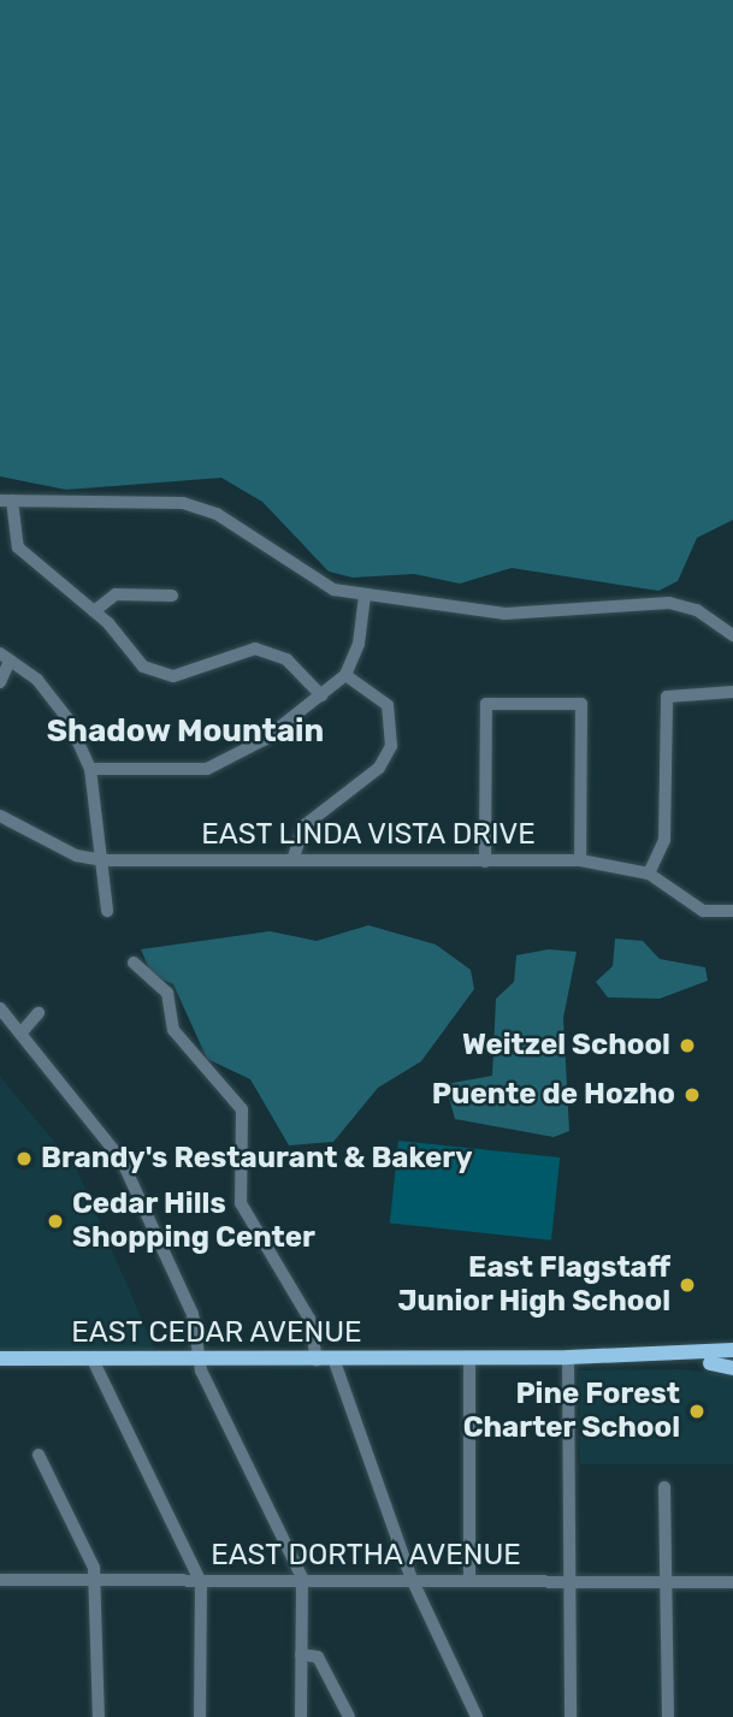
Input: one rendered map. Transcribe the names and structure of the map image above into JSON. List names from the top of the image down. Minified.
{"streets":{"main road":["EAST CEDAR AVENUE"],"street":["EAST LINDA VISTA DRIVE","EAST DORTHA AVENUE"]},"districts":["Shadow Mountain"],"places":["Weitzel School","Puente de Hozho","Brandy's Restaurant & Bakery","Cedar Hills Shopping Center","East Flagstaff Junior High School","Pine Forest Charter School"]}
